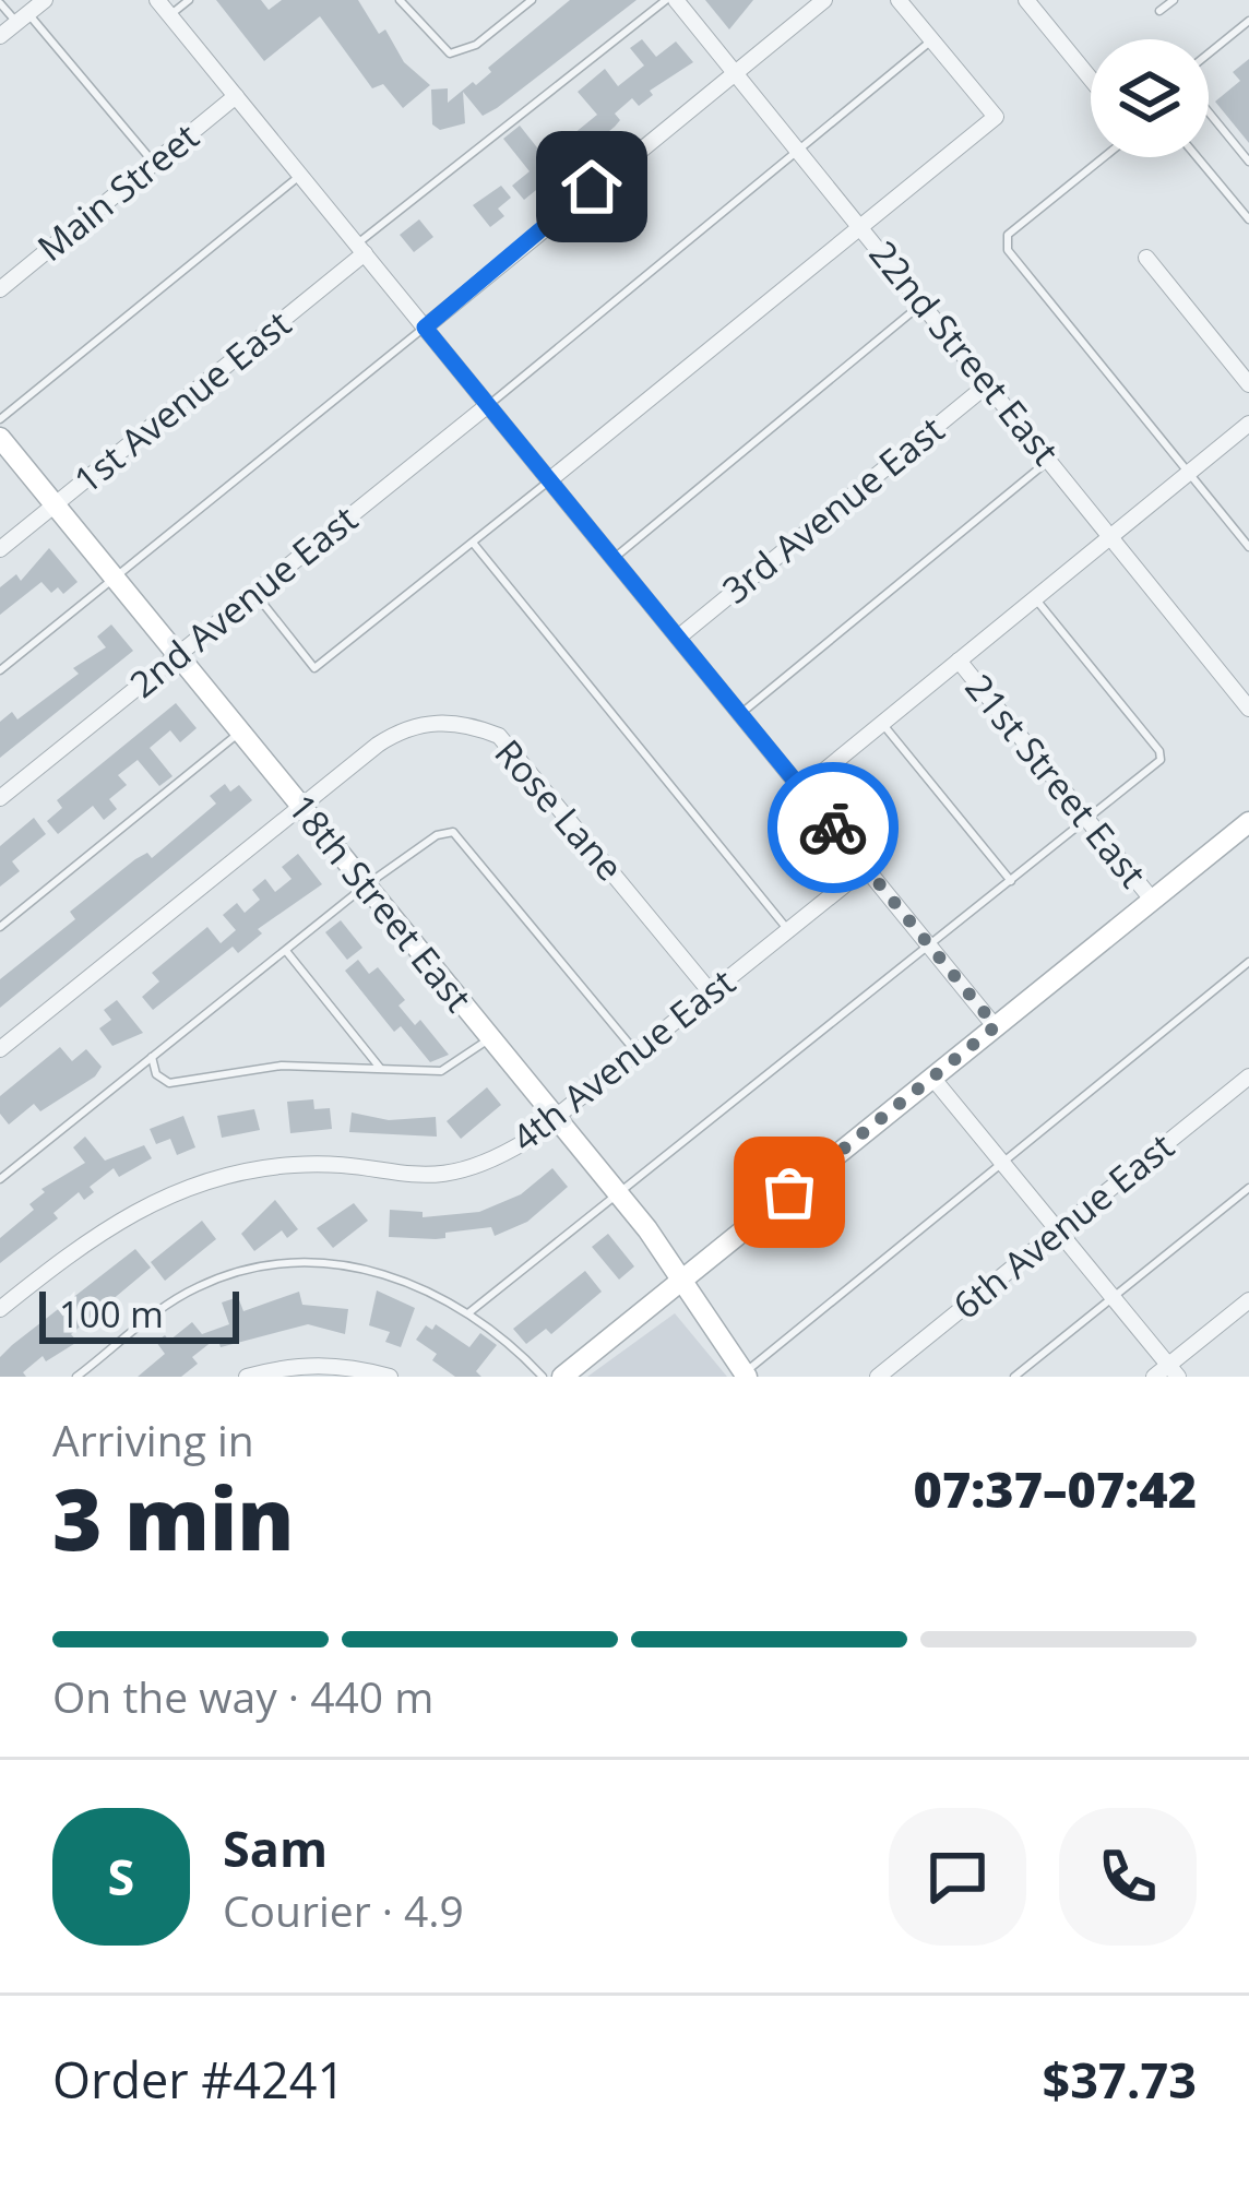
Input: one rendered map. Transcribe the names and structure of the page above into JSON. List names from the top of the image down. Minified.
{"streets":{"street":["Main Street","22nd Street East","1st Avenue East","3rd Avenue East","2nd Avenue East","21st Street East","Rose Lane","18th Street East","4th Avenue East","6th Avenue East"]},"crossings":[["22nd Street East","3rd Avenue East"],["1st Avenue East","18th Street East"],["2nd Avenue East","18th Street East"],["Rose Lane","18th Street East"],["Rose Lane","4th Avenue East"],["18th Street East","4th Avenue East"]],"scale_bar":"100 m","page":{"scale":"100 m","heading":["3 min","Arriving in","07:37–07:42"],"panel":["Sam","Courier · 4.9","Order #4241","$37.73"],"bar":"On the way · 440 m","round":"S"}}
